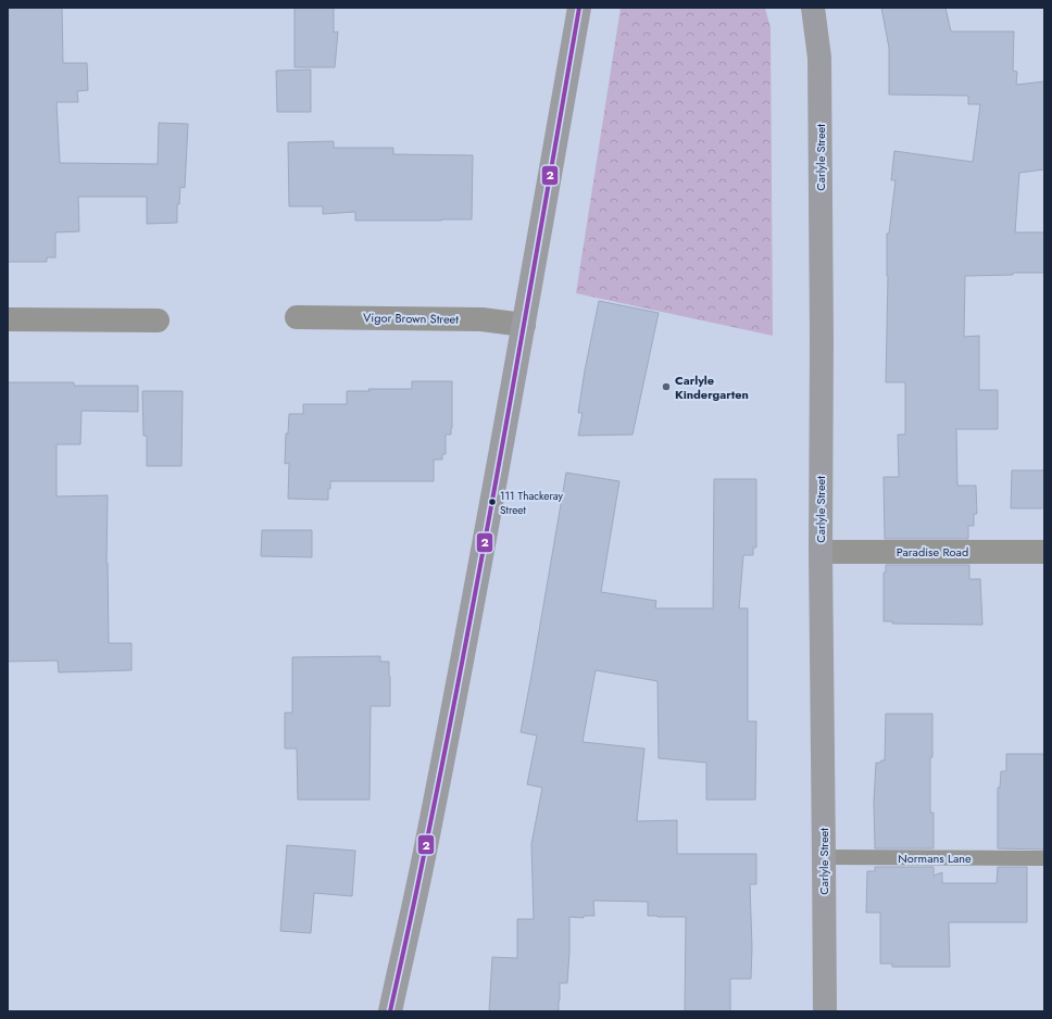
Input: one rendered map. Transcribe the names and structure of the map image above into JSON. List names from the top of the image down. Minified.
{"streets":{"main road":["Carlyle Street"],"street":["Vigor Brown Street","Paradise Road"],"lane":["Normans Lane"]},"crossings":[["Carlyle Street","Paradise Road"],["Carlyle Street","Normans Lane"]],"places":["Carlyle Kindergarten","111 Thackeray Street"],"lines":["transit line 2"]}
